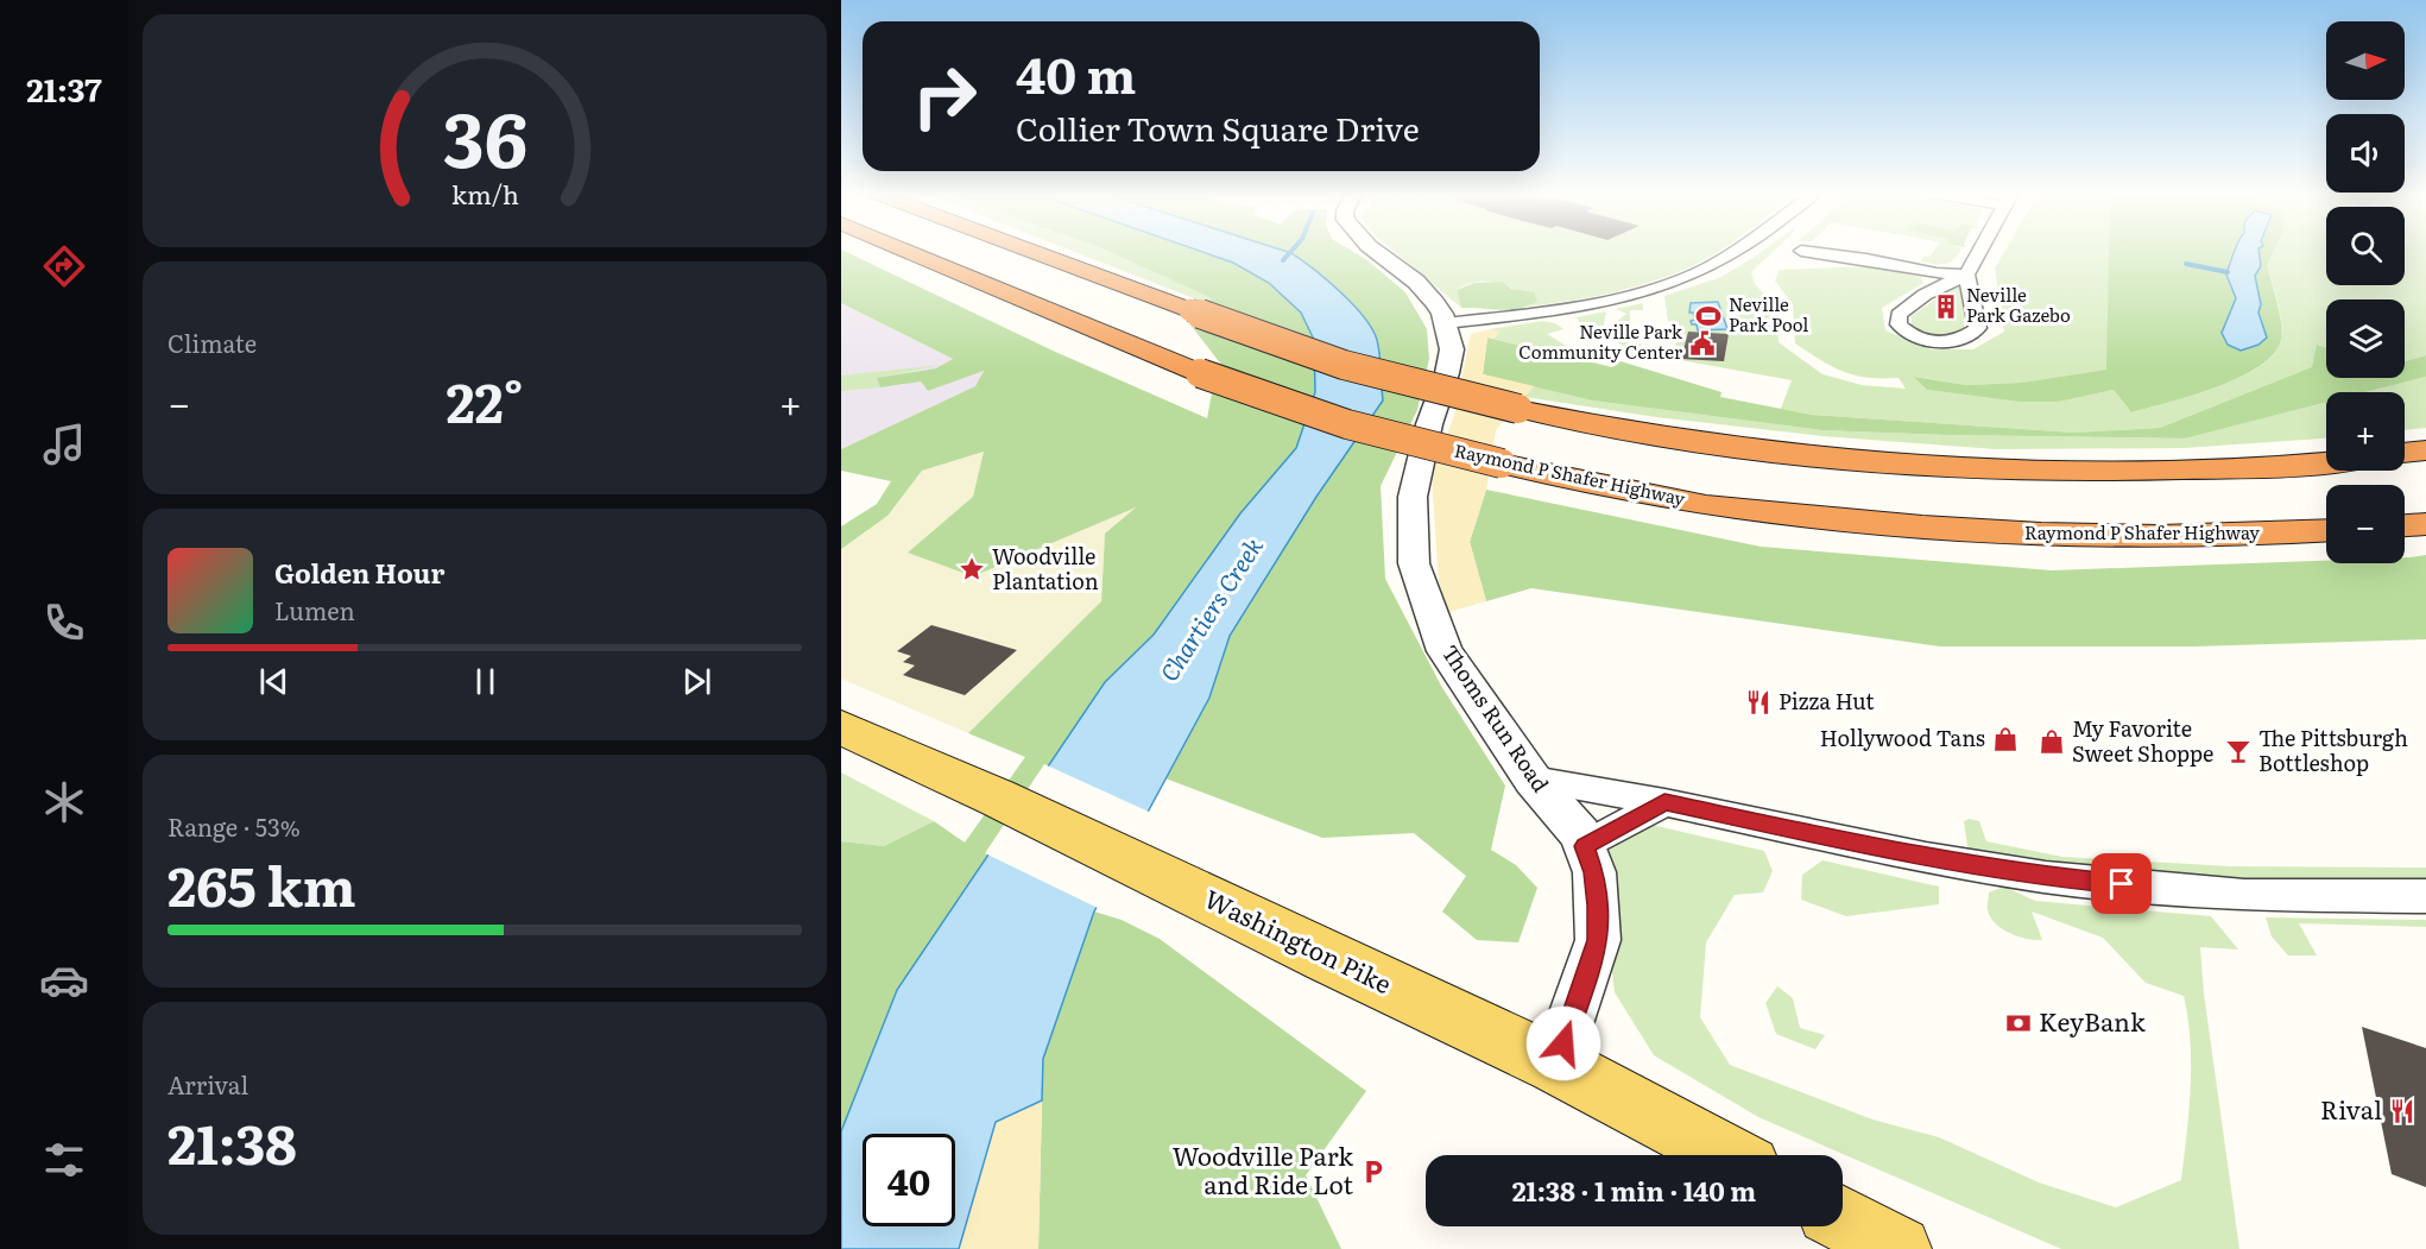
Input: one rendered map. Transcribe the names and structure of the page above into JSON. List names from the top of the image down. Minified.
{"streets":{"highway":["Raymond P Shafer Highway"],"main road":["Washington Pike"],"street":["Thoms Run Road"]},"crossings":[["Thoms Run Road","Washington Pike"]],"water":["Chartiers Creek"],"places":{"building":["Neville Park Gazebo"],"sports":["Neville Park Pool"],"public building":["Neville Park Community Center"],"place":["Woodville Plantation"],"restaurant":["Pizza Hut","Rival"],"shop":["Hollywood Tans","My Favorite Sweet Shoppe"],"bar":["The Pittsburgh Bottleshop"],"bank":["KeyBank"],"parking":["Woodville Park and Ride Lot"]},"north":"right","page":{"tabs":"21:37","map_buttons":["+","−"],"turn":["40 m","Collier Town Square Drive"],"tile":["Climate",["Range · 53%","265 km"],["Arrival","21:38"]],"heat":["−","22°","+"],"song":["Golden Hour","Lumen"],"limit":"40","trip":"21:38 · 1 min · 140 m","gauge":["36","km/h"]}}
